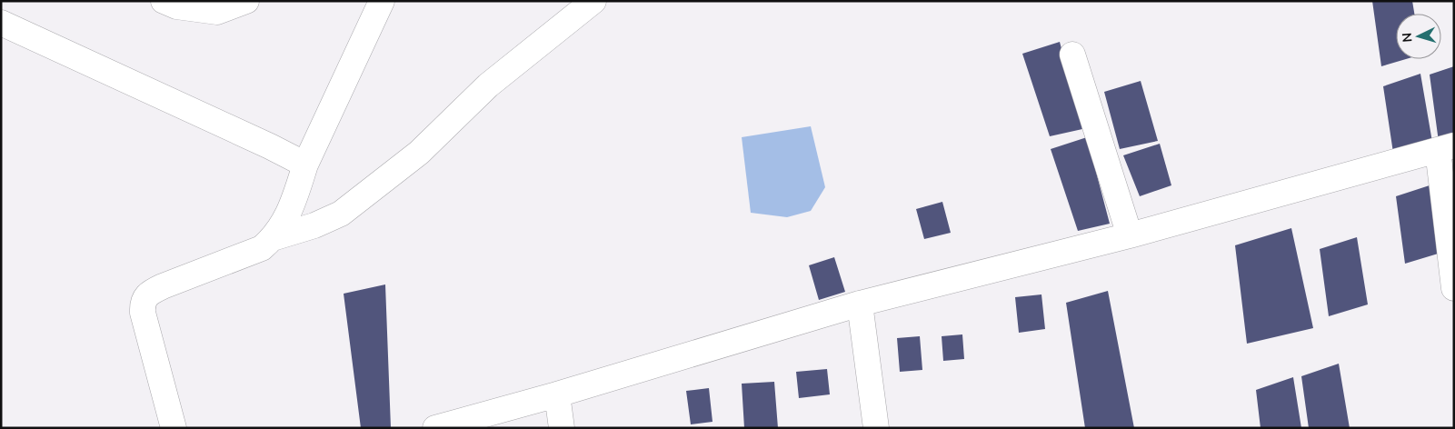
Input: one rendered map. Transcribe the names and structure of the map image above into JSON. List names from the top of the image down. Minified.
{"north":"left"}
